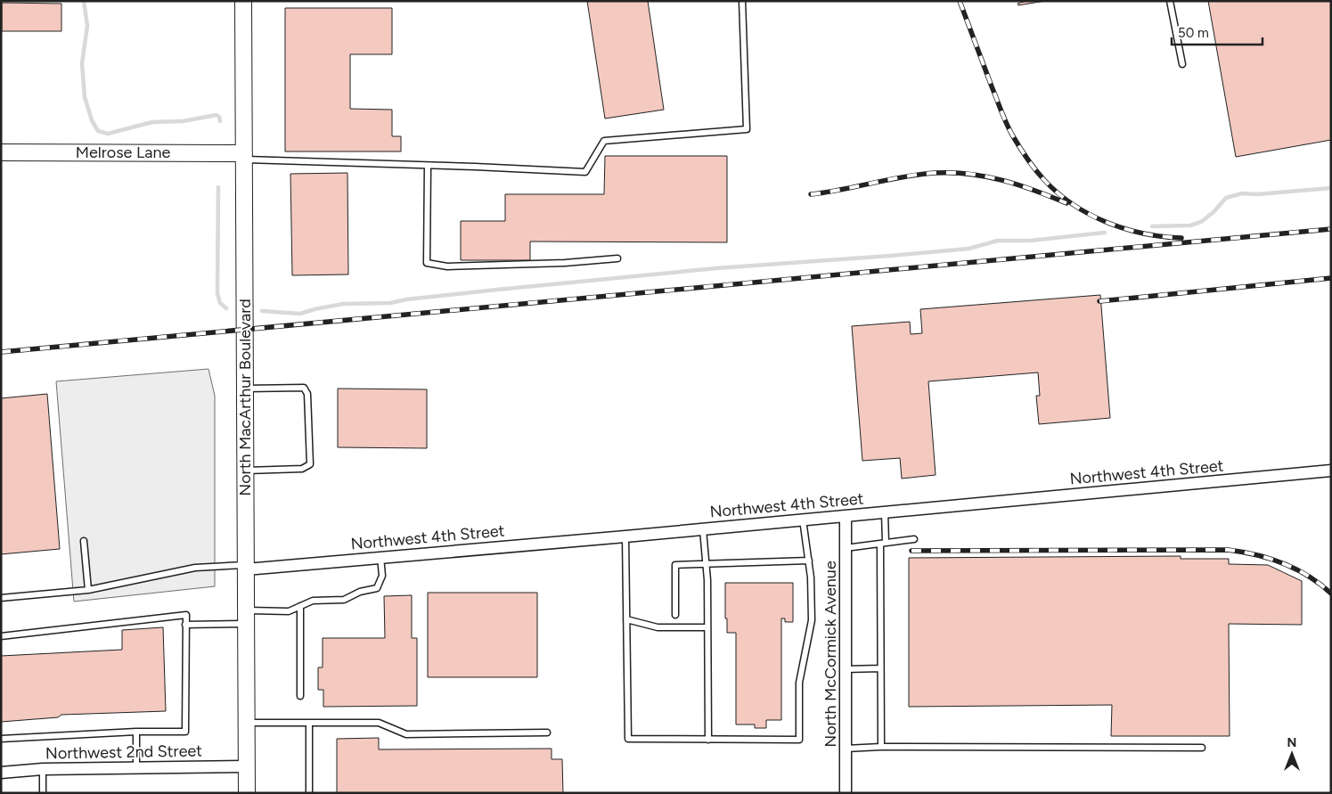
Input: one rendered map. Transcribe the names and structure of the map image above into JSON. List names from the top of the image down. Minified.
{"streets":{"main road":["Melrose Lane","North MacArthur Boulevard"],"street":["Northwest 4th Street","North McCormick Avenue","Northwest 2nd Street"]},"crossings":[["Melrose Lane","North MacArthur Boulevard"],["North MacArthur Boulevard","Northwest 4th Street"],["North MacArthur Boulevard","Northwest 2nd Street"],["Northwest 4th Street","North McCormick Avenue"]],"scale_bar":"50 m","north":"top"}
